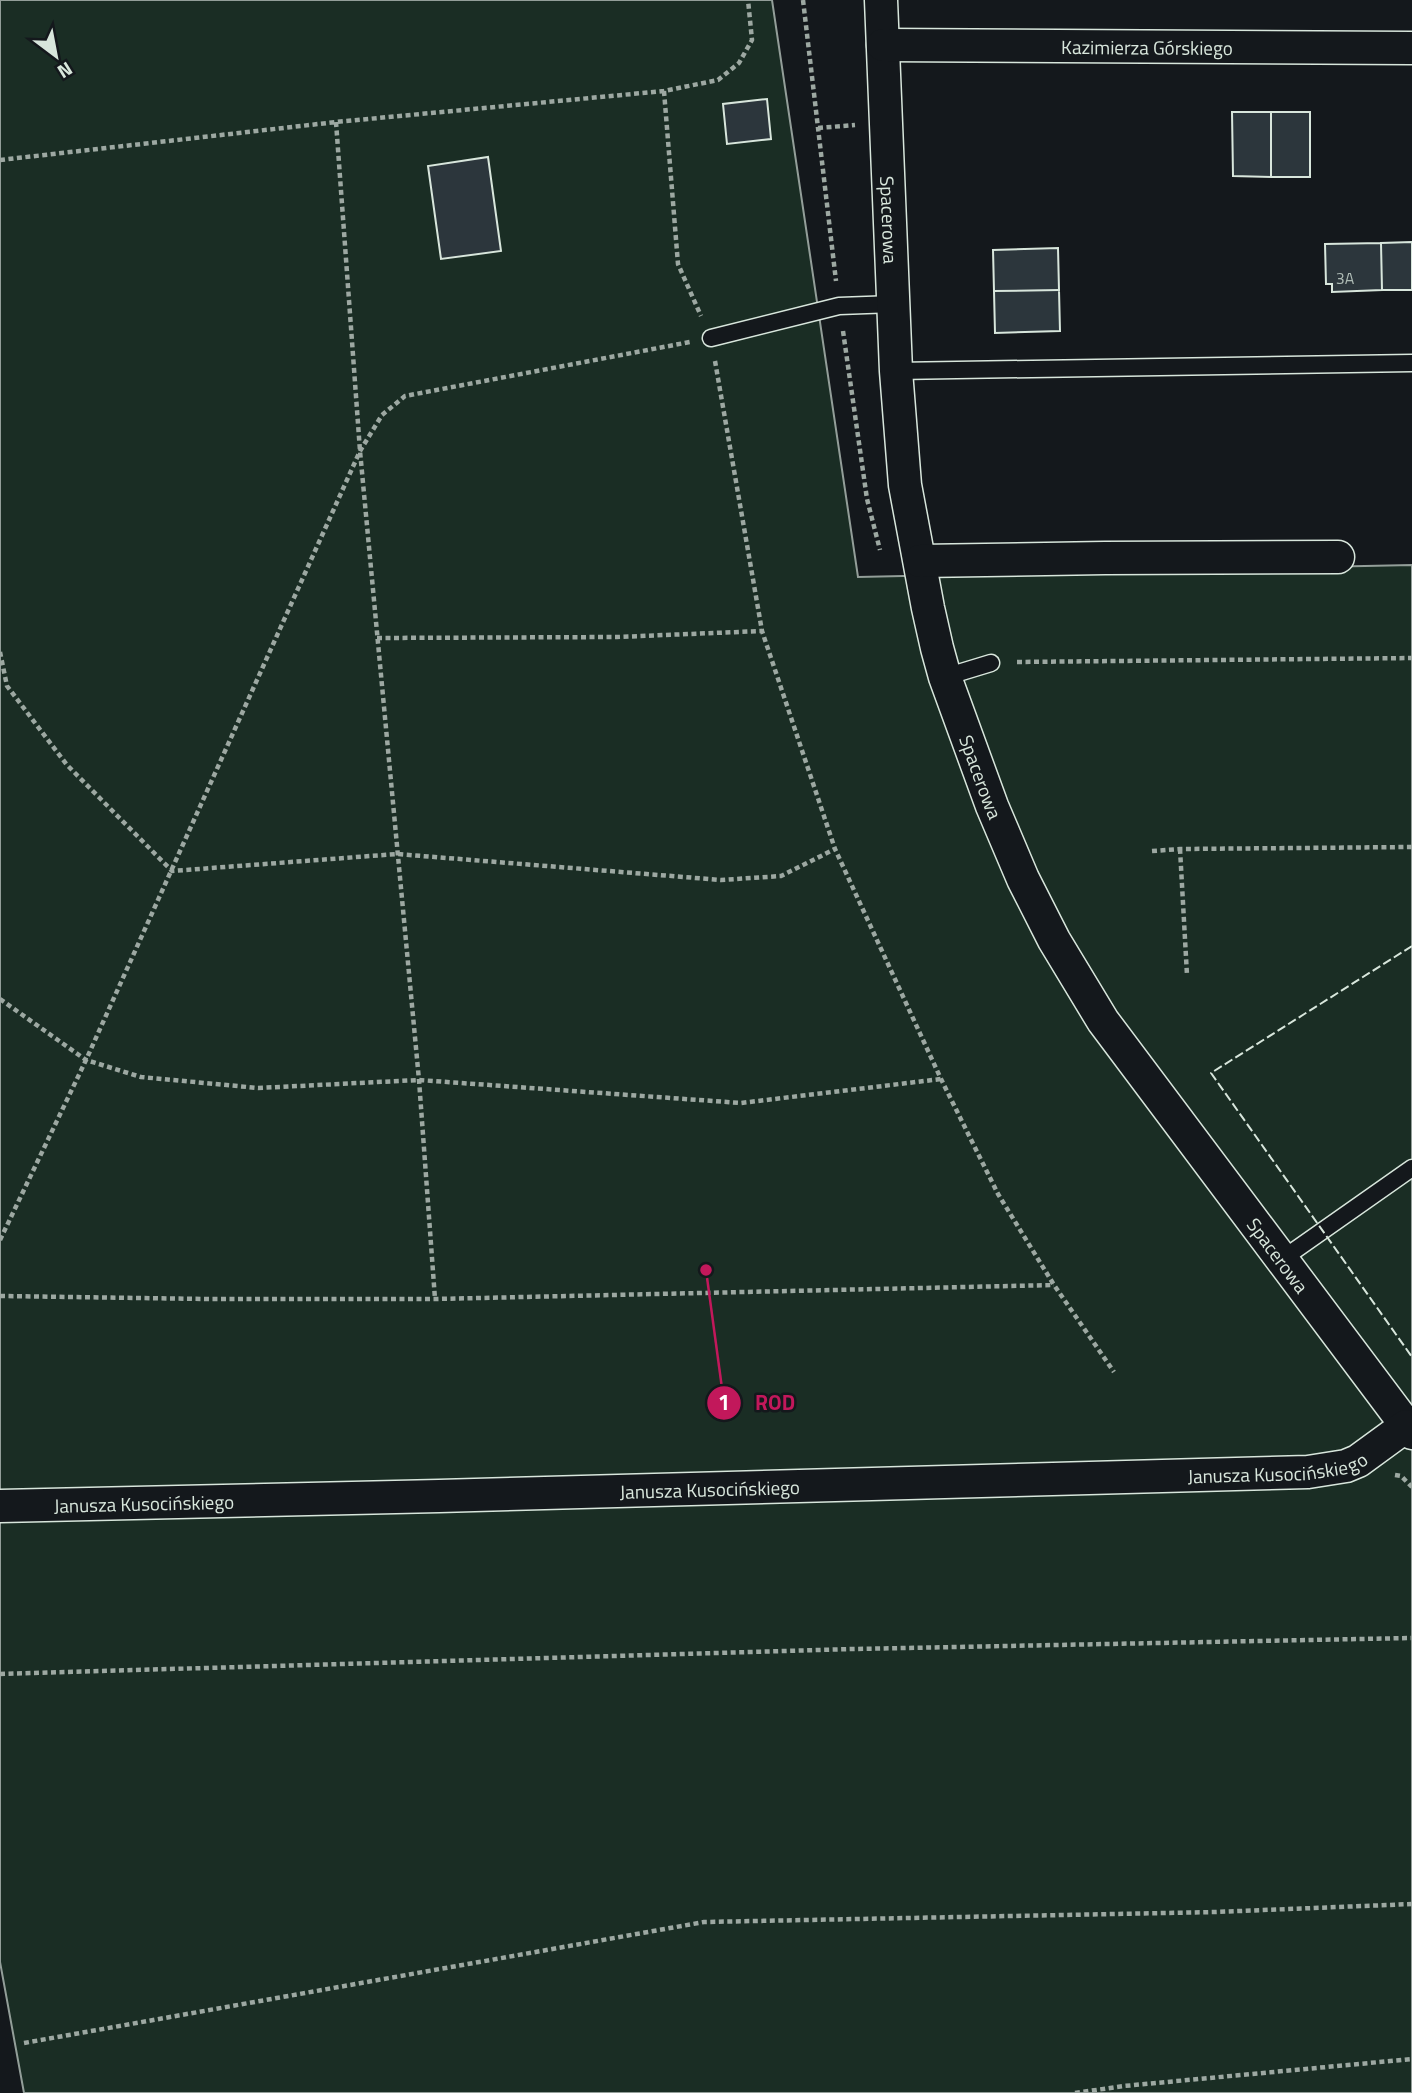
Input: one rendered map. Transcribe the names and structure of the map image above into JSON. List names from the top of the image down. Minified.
{"streets":{"street":["Kazimierza Górskiego","Spacerowa","Janusza Kusocińskiego"]},"crossings":[["Kazimierza Górskiego","Spacerowa"],["Spacerowa","Janusza Kusocińskiego"]],"places":["ROD"],"house_numbers":["3A"],"north":"bottom right"}
